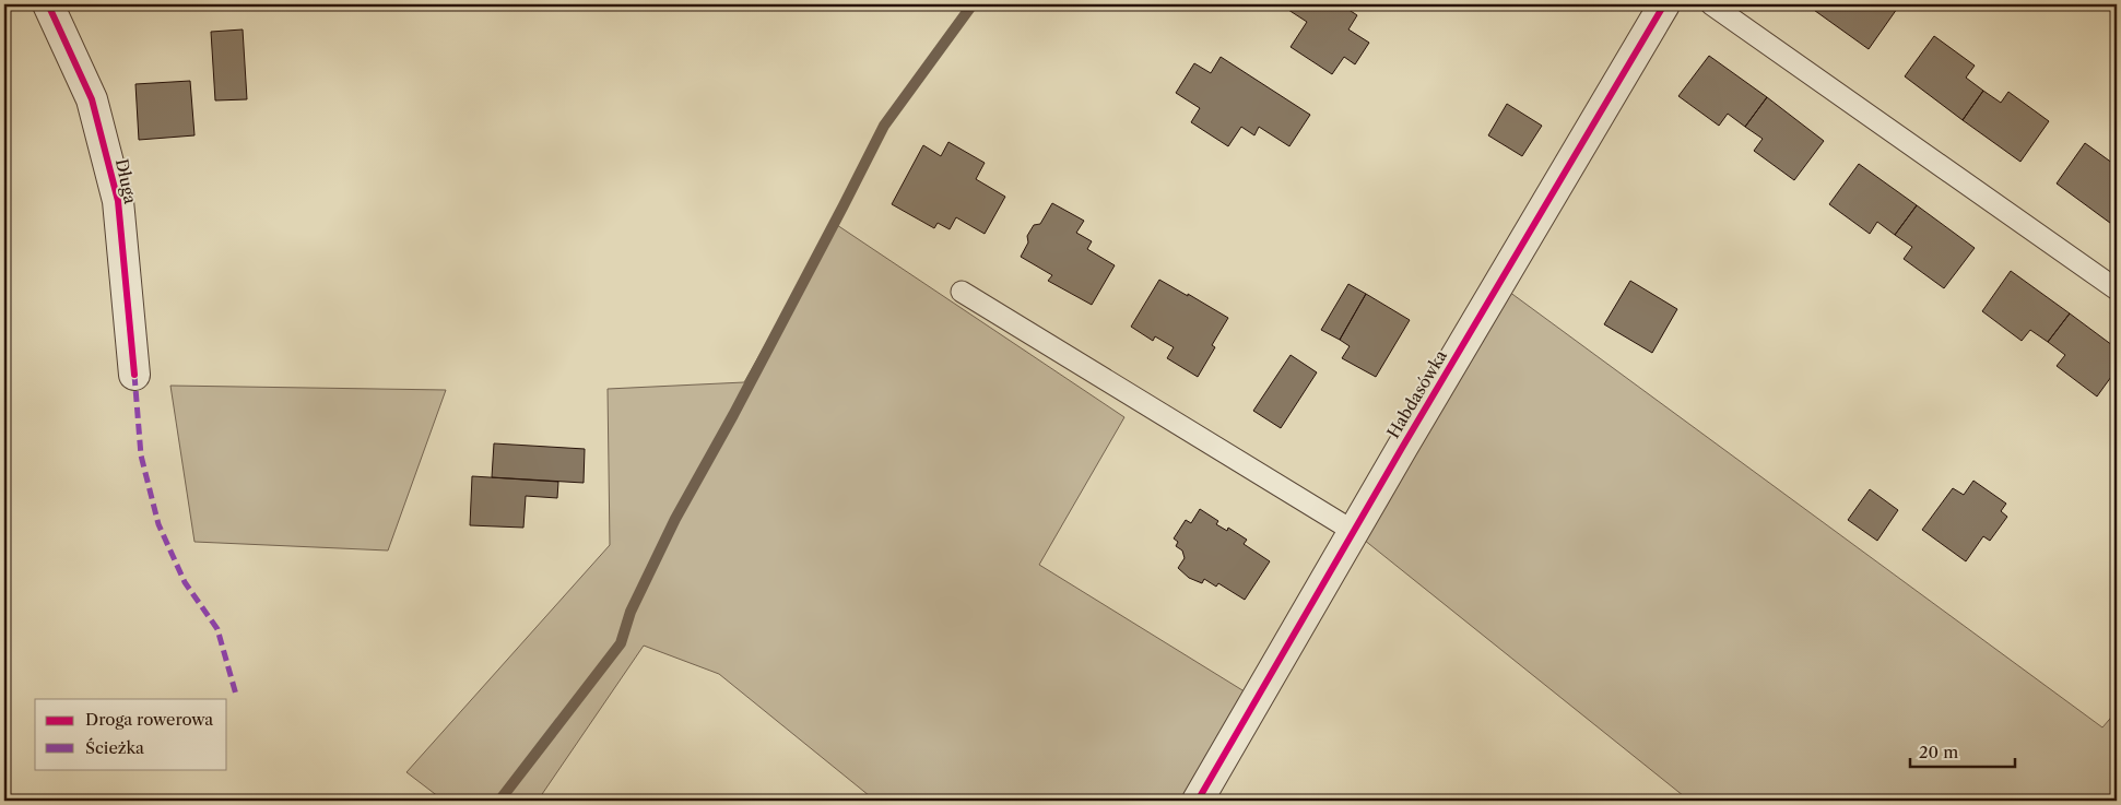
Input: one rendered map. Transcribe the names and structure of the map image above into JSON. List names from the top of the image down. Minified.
{"streets":{"street":["Długa","Habdasówka"]},"legend":["Droga rowerowa","Ścieżka"],"scale_bar":"20 m"}
